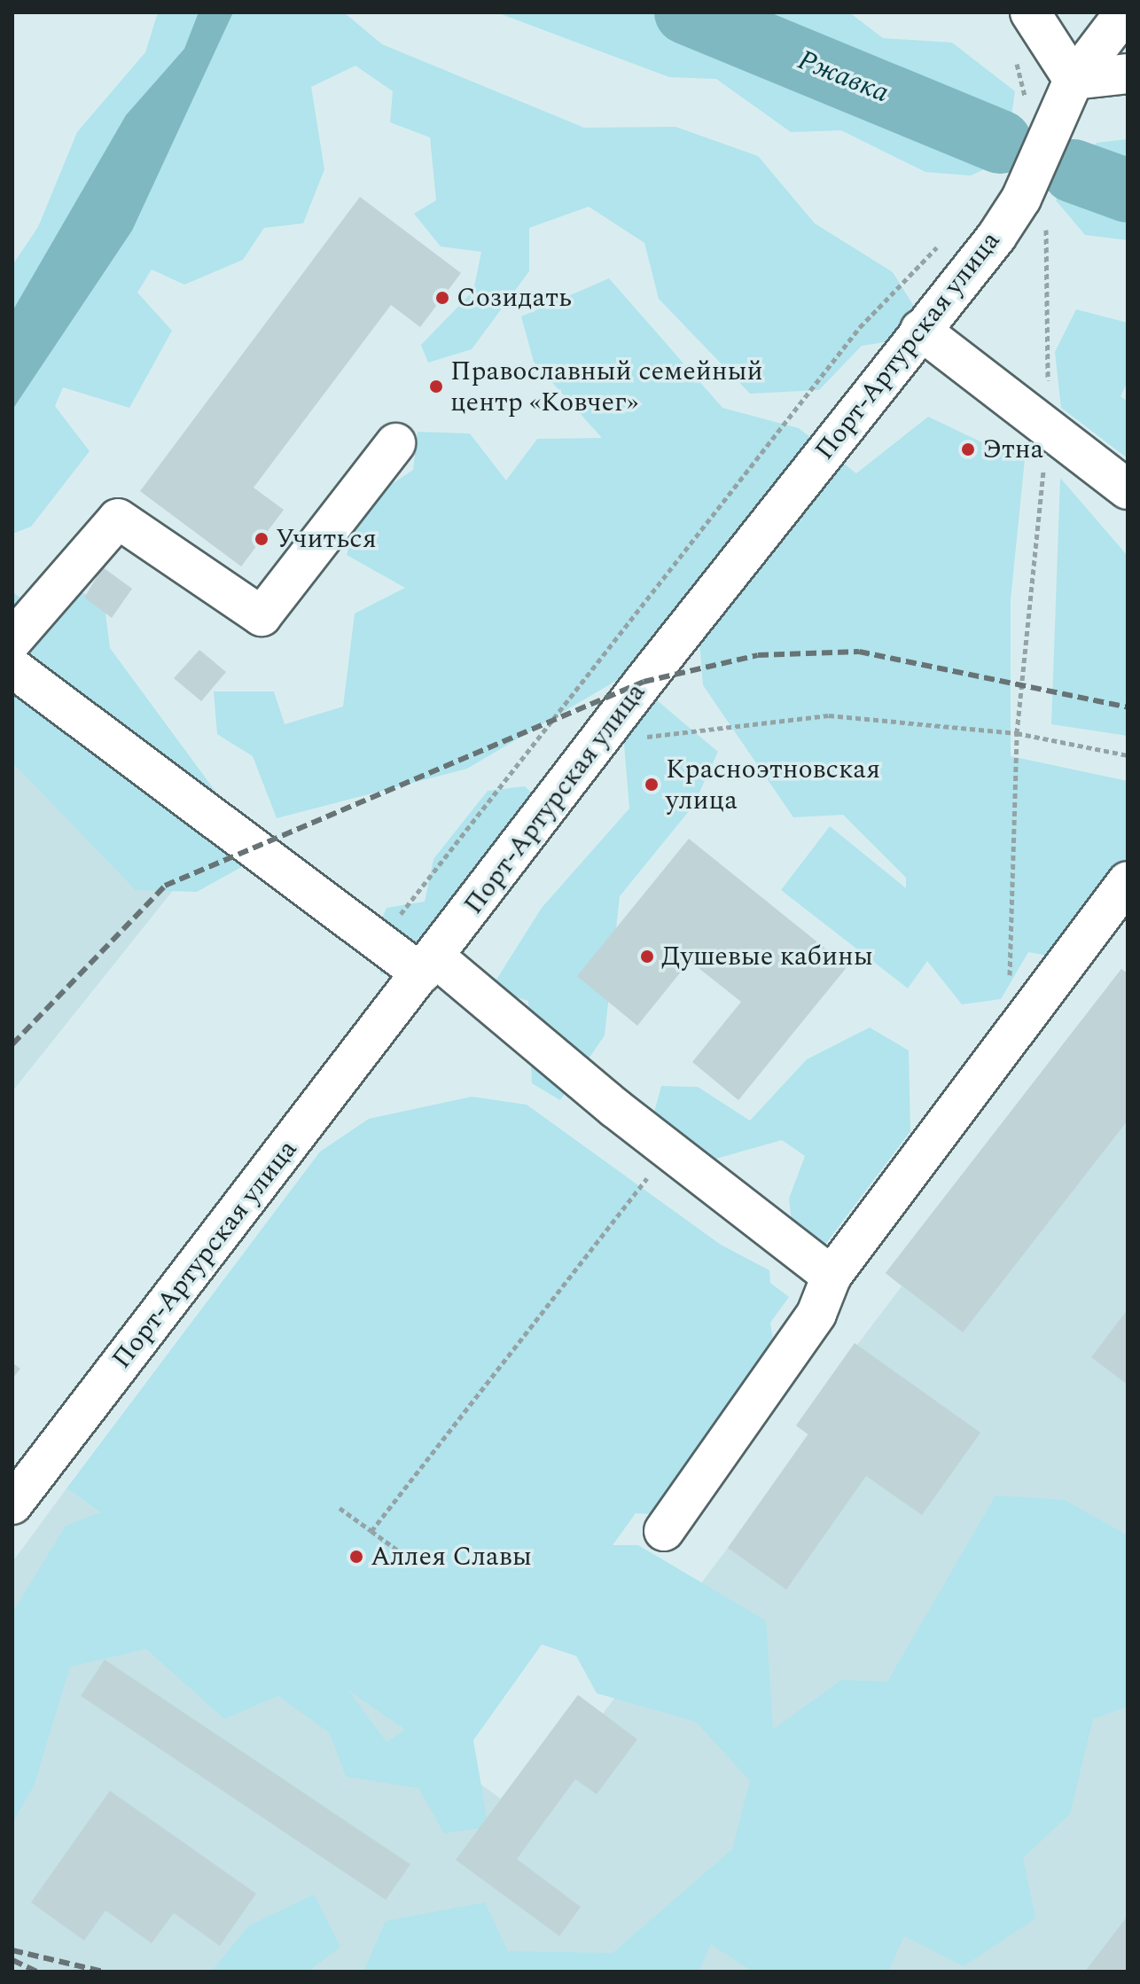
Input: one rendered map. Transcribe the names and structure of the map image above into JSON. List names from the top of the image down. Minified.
{"streets":{"street":["Порт-Артурская улица"]},"water":["Ржавка"],"places":["Созидать","Православный семейный центр «Ковчег»","Этна","Учиться","Красноэтновская улица","Душевые кабины","Аллея Славы"]}
